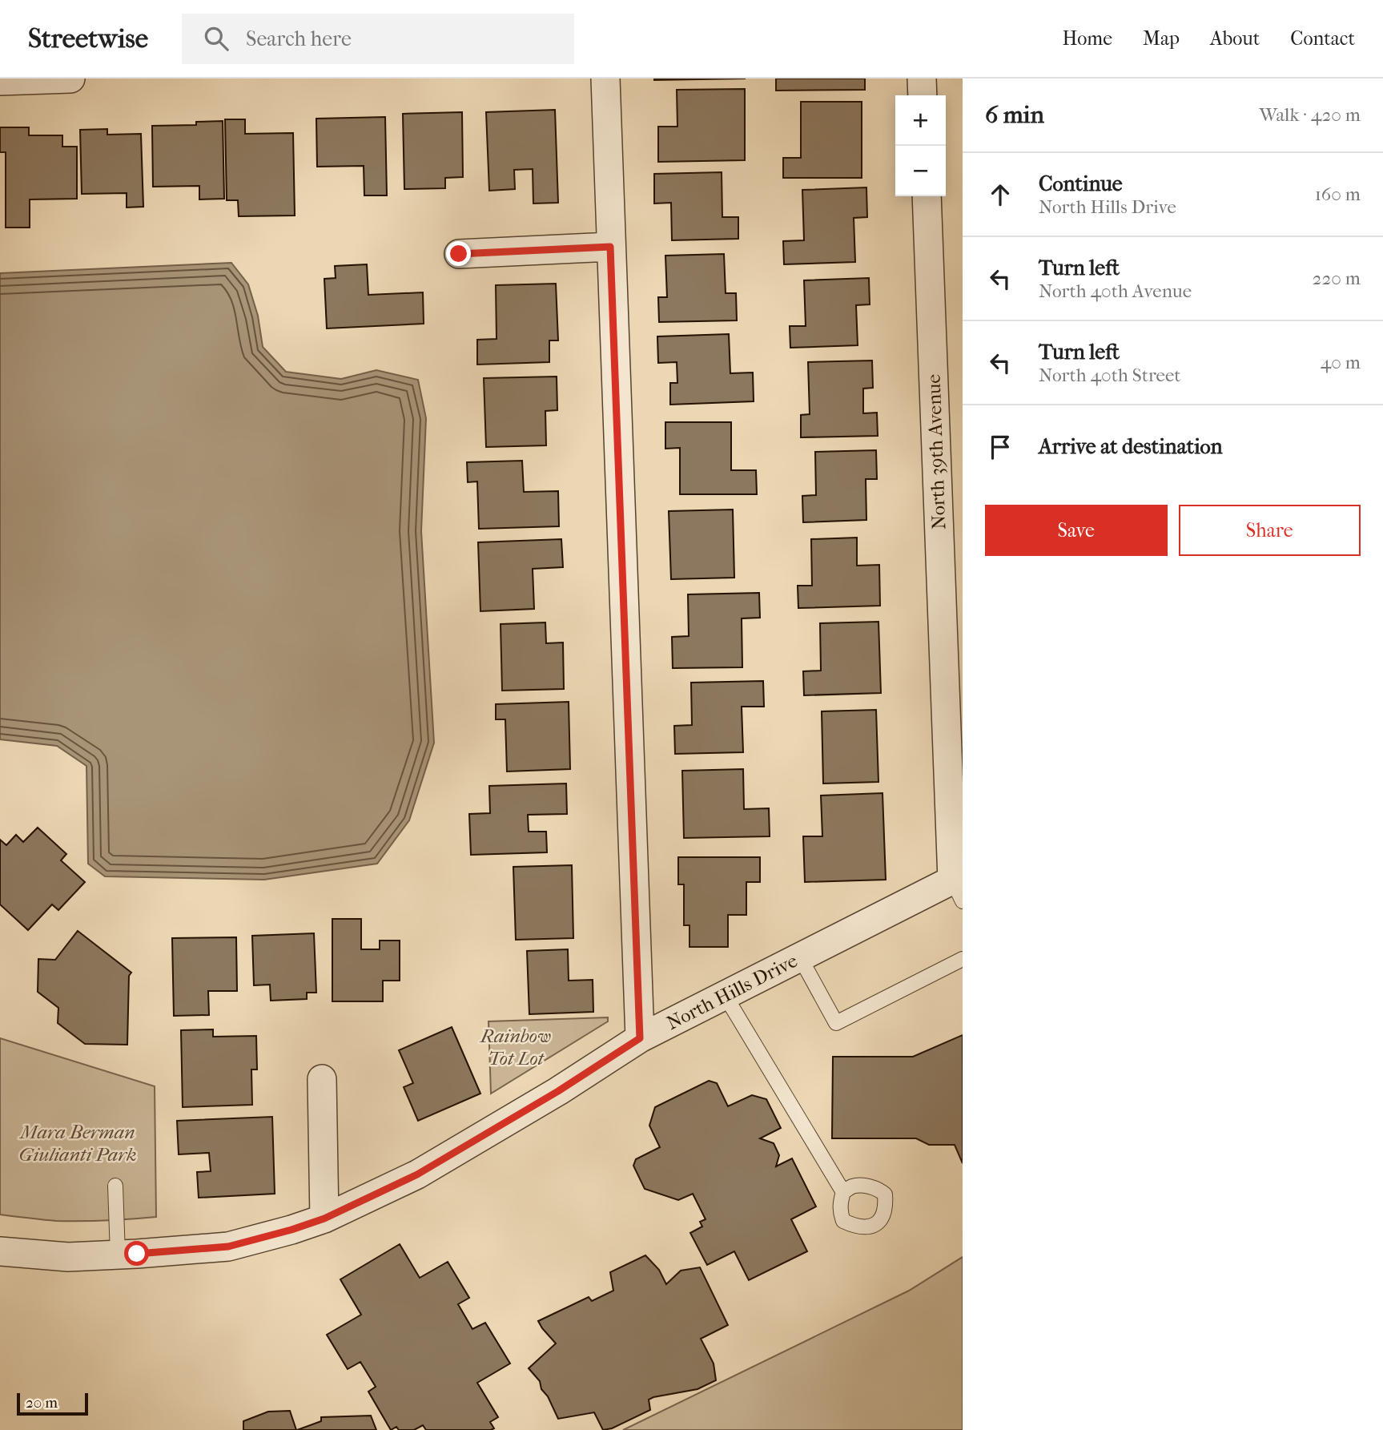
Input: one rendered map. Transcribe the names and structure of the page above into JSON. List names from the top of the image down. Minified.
{"streets":{"street":["North 39th Avenue","North Hills Drive"]},"crossings":[["North 39th Avenue","North Hills Drive"]],"parks":["Rainbow Tot Lot","Mara Berman Giulianti Park"],"scale_bar":"20 m","page":{"header":"Streetwise","search":"Search here","nav":["Home","Map","About","Contact"],"heading":["6 min","Walk · 420 m"],"map_buttons":["+","−"],"list":[["Continue","North Hills Drive","160 m"],["Turn left","North 40th Avenue","220 m"],["Turn left","North 40th Street","40 m"],"Arrive at destination"],"buttons":["Save","Share"],"scale":"20 m"}}
